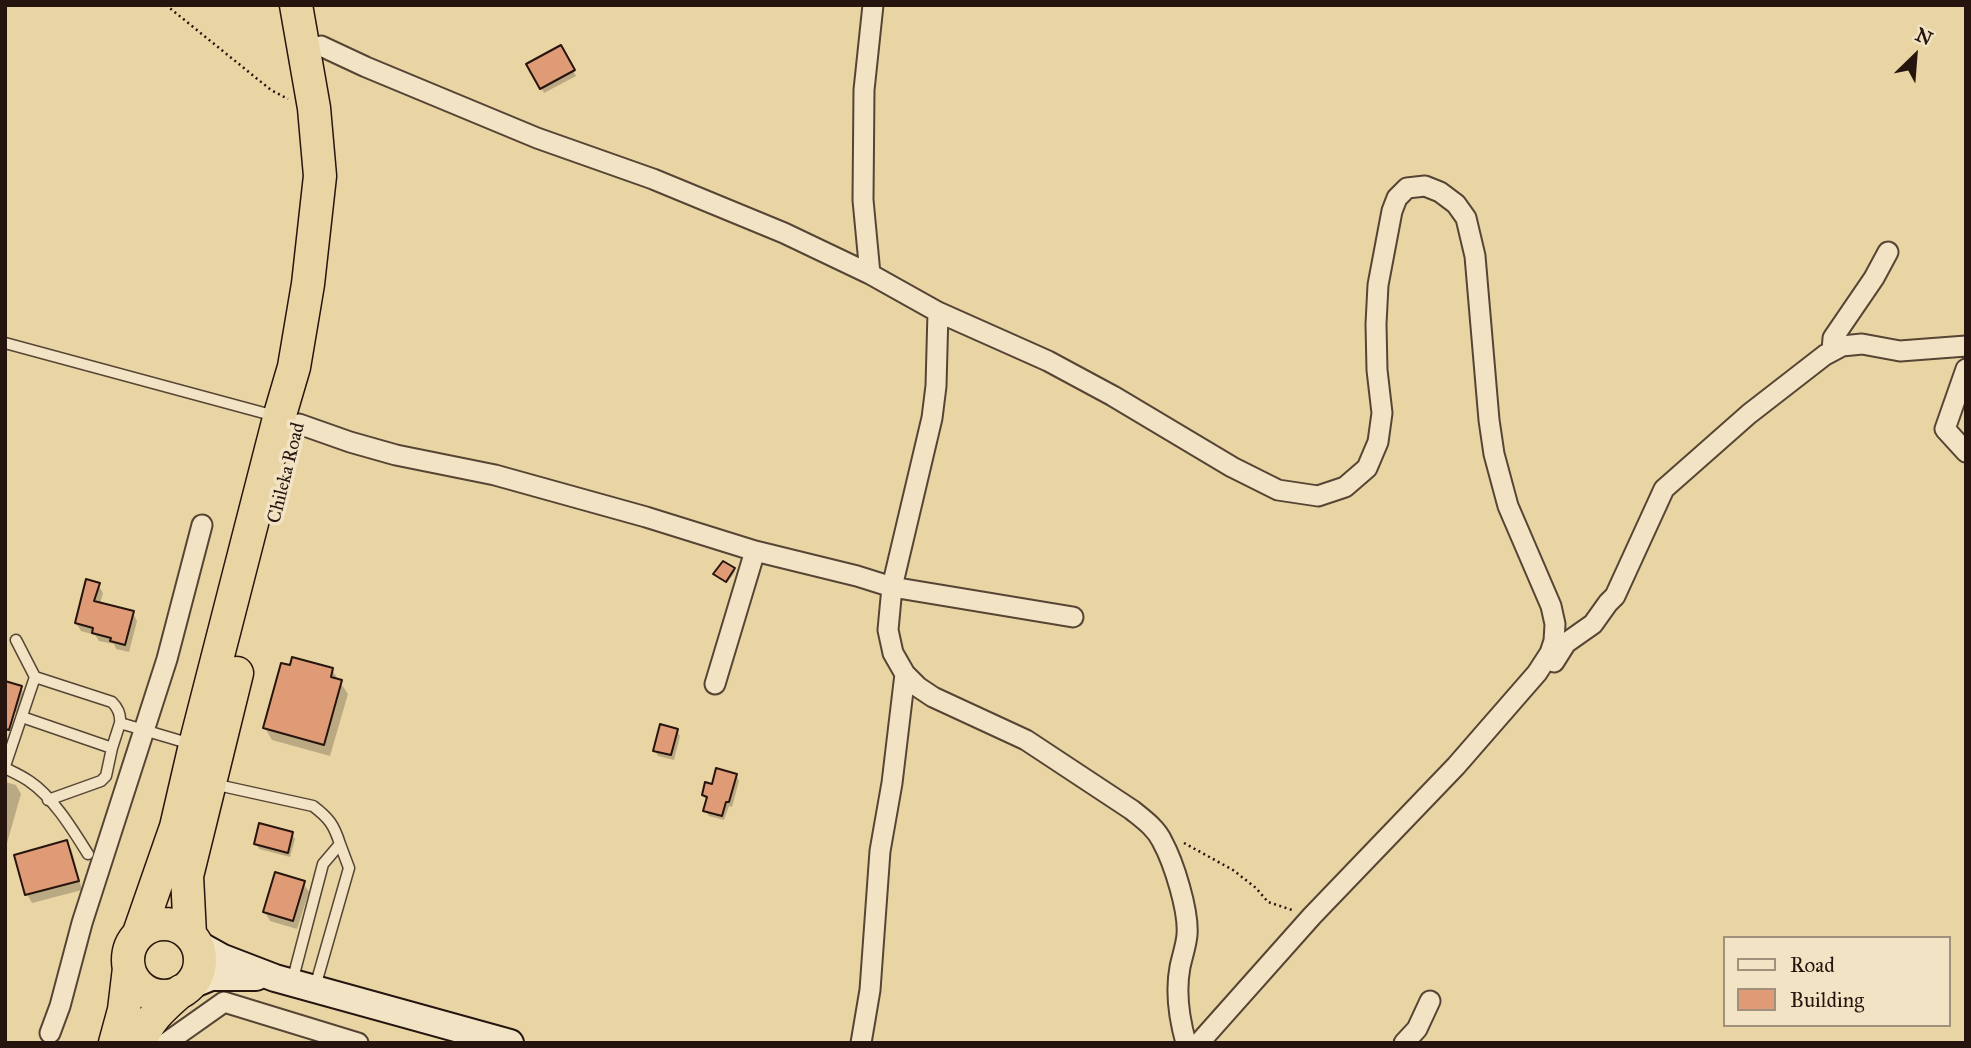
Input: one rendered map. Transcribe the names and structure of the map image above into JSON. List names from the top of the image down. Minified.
{"streets":{"highway":["Chileka Road"]},"legend":["Road","Building"],"north":"top right"}
